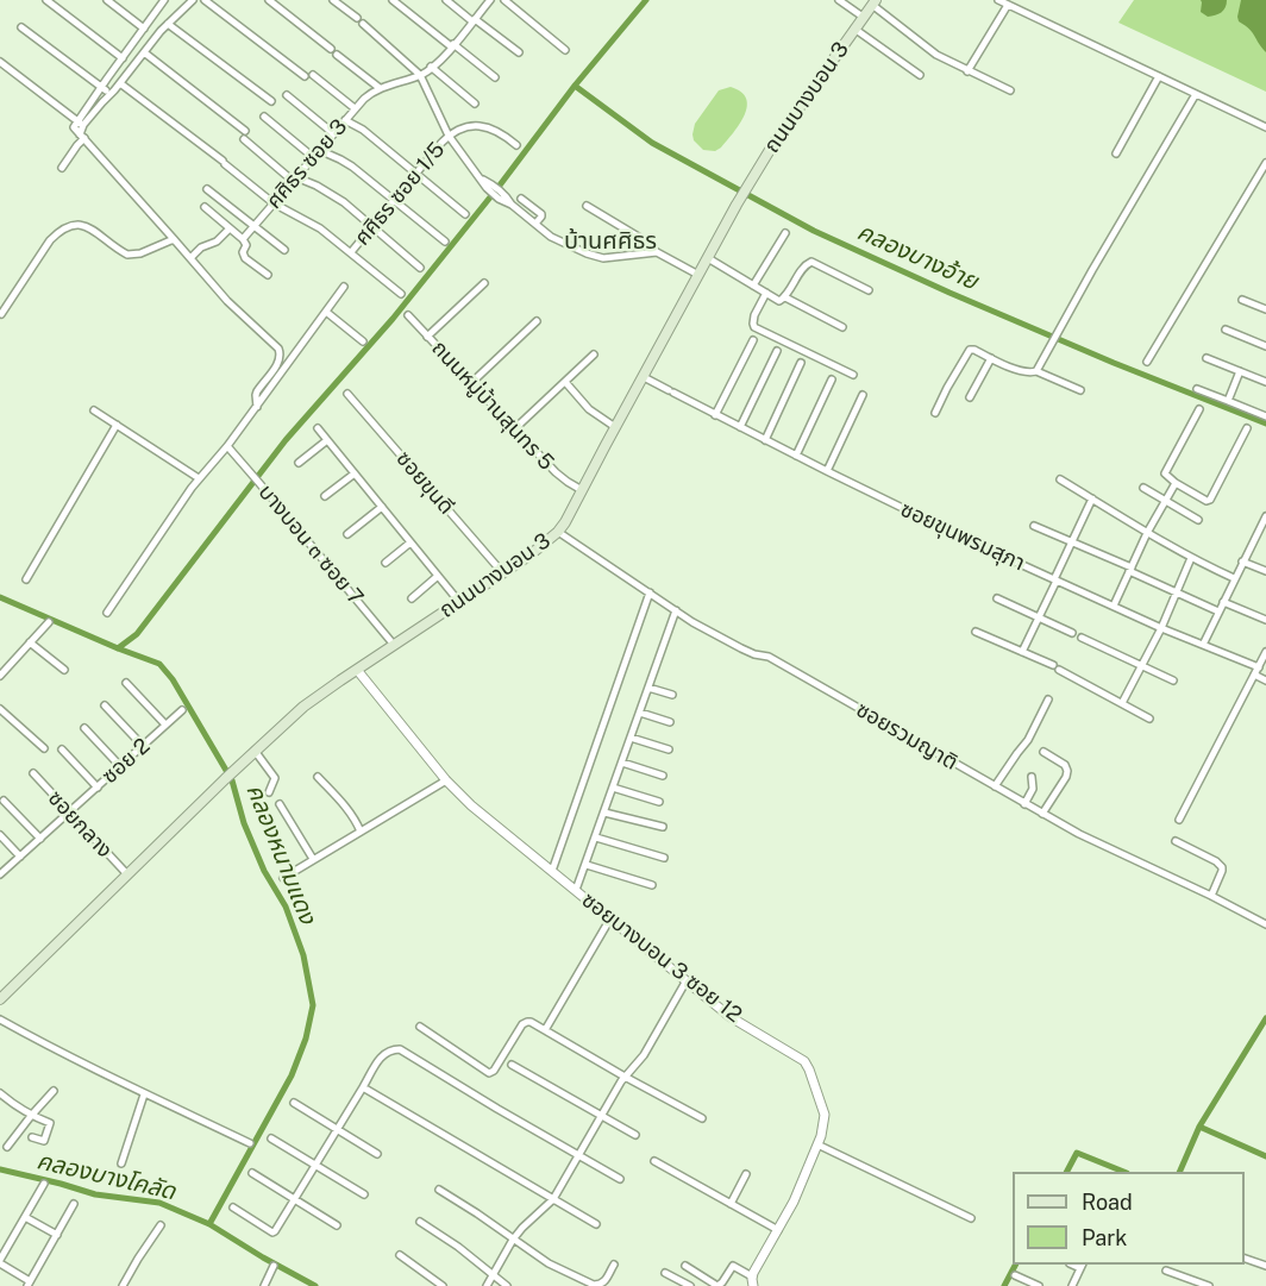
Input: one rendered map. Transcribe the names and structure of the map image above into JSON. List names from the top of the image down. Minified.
{"streets":{"main road":["ถนนบางบอน 3"],"street":["ศศิธร ซอย 3","ศศิธร ซอย 1/5","ถนนหมู่บ้านสุนทร 5","ซอยขุนดี","ซอยขุนพรมสุภา","บางบอน ๓ ซอย 7","ซอยรวมญาติ","ซอย 2","ซอยกลาง","ซอยบางบอน 3 ซอย 12"]},"crossings":[["ถนนบางบอน 3","ถนนหมู่บ้านสุนทร 5"],["ถนนบางบอน 3","ซอยขุนดี"],["ถนนบางบอน 3","ซอยขุนพรมสุภา"],["ถนนบางบอน 3","บางบอน ๓ ซอย 7"],["ถนนบางบอน 3","ซอยรวมญาติ"],["ถนนบางบอน 3","ซอยกลาง"],["ถนนบางบอน 3","ซอยบางบอน 3 ซอย 12"],["ซอย 2","ซอยกลาง"]],"districts":["บ้านศศิธร"],"water":["คลองบางอ้าย","คลองหนามแดง","คลองบางโคลัด"],"legend":["Road","Park"]}
